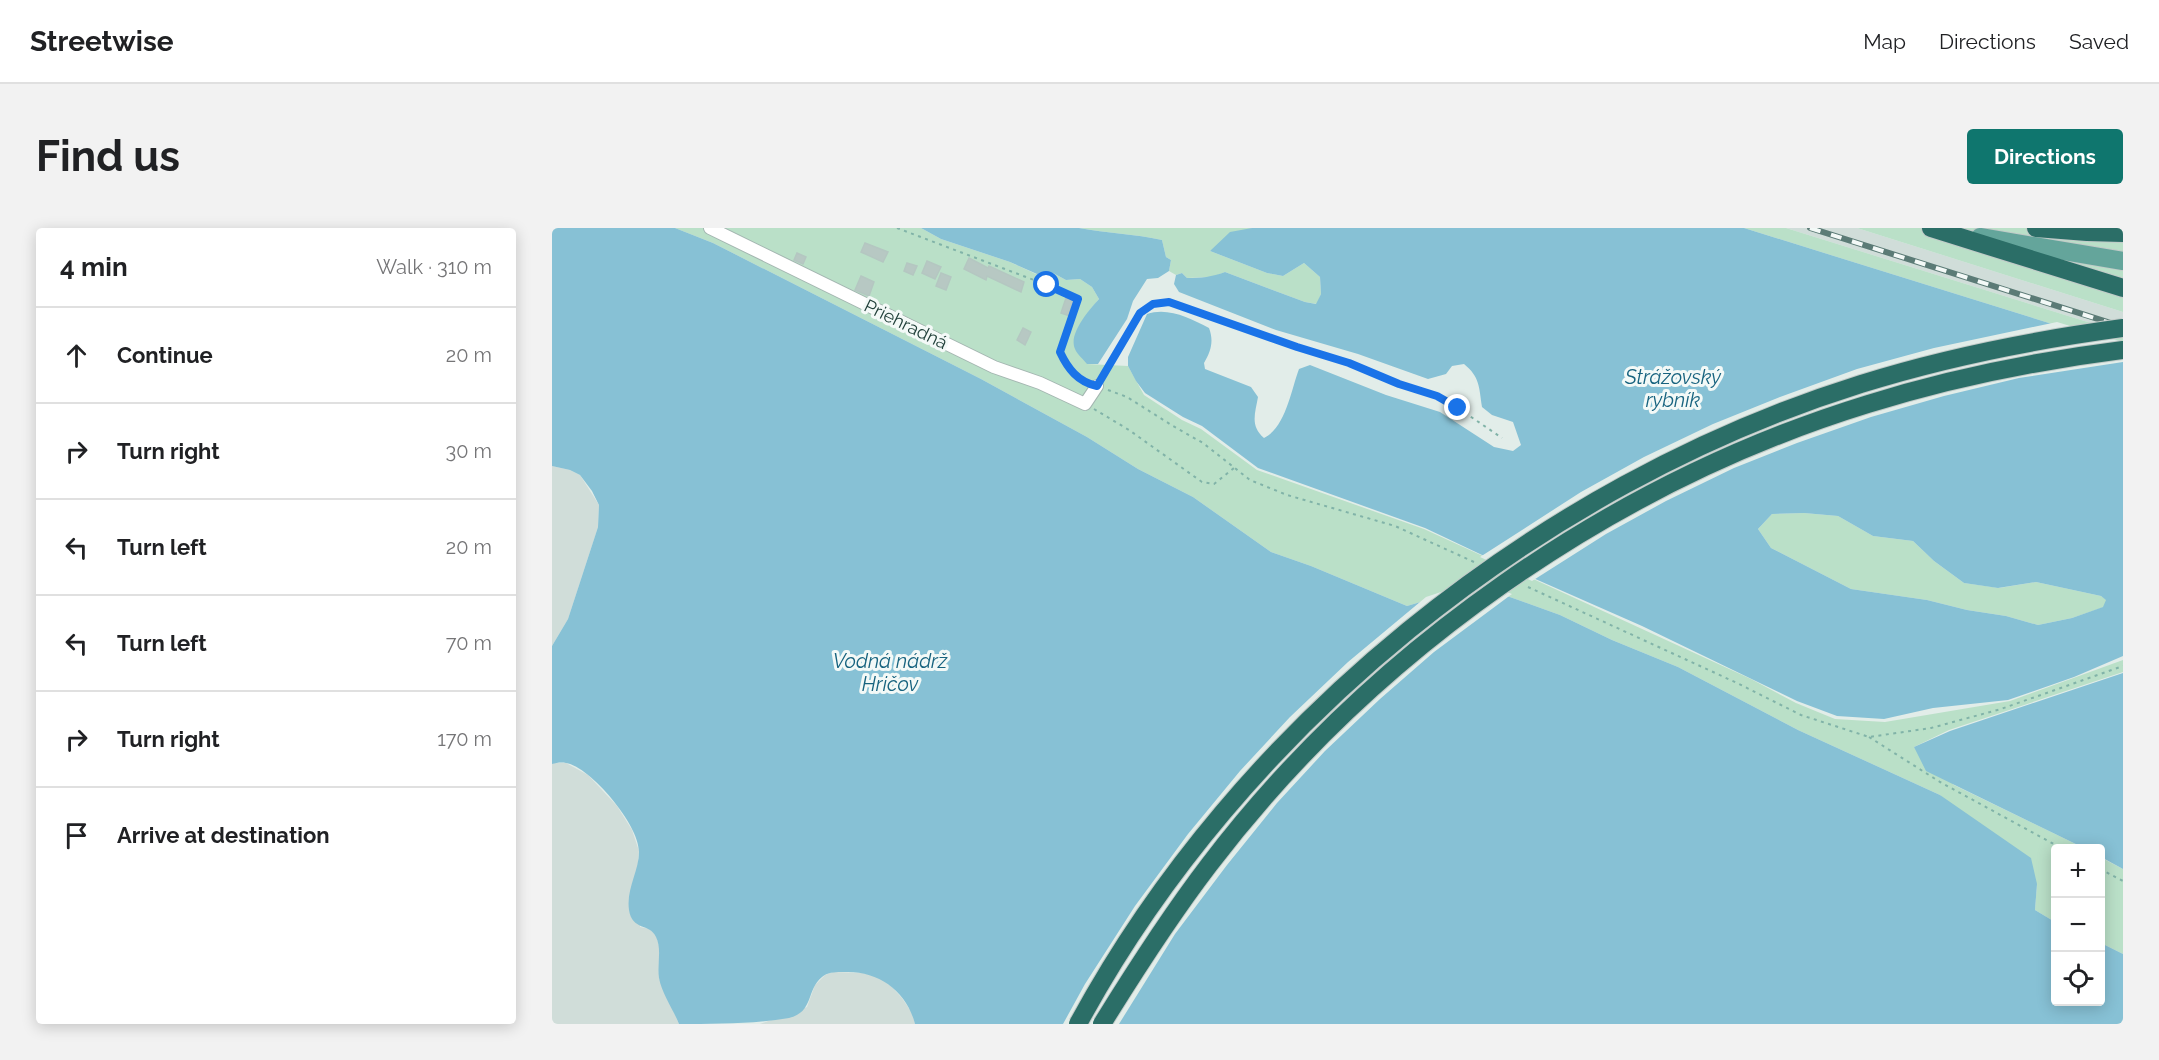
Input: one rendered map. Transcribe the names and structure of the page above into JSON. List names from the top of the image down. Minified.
{"streets":{"street":["Priehradná"]},"water":["Strážovský rybník","Vodná nádrž Hričov"],"page":{"header":"Streetwise","nav":["Map","Directions","Saved"],"buttons":"Directions","title":"Find us","heading":["4 min","Walk · 310 m"],"list":[["Continue","20 m"],["Turn right","30 m"],["Turn left","20 m"],["Turn left","70 m"],["Turn right","170 m"],"Arrive at destination"],"map_buttons":["+","−"]}}
